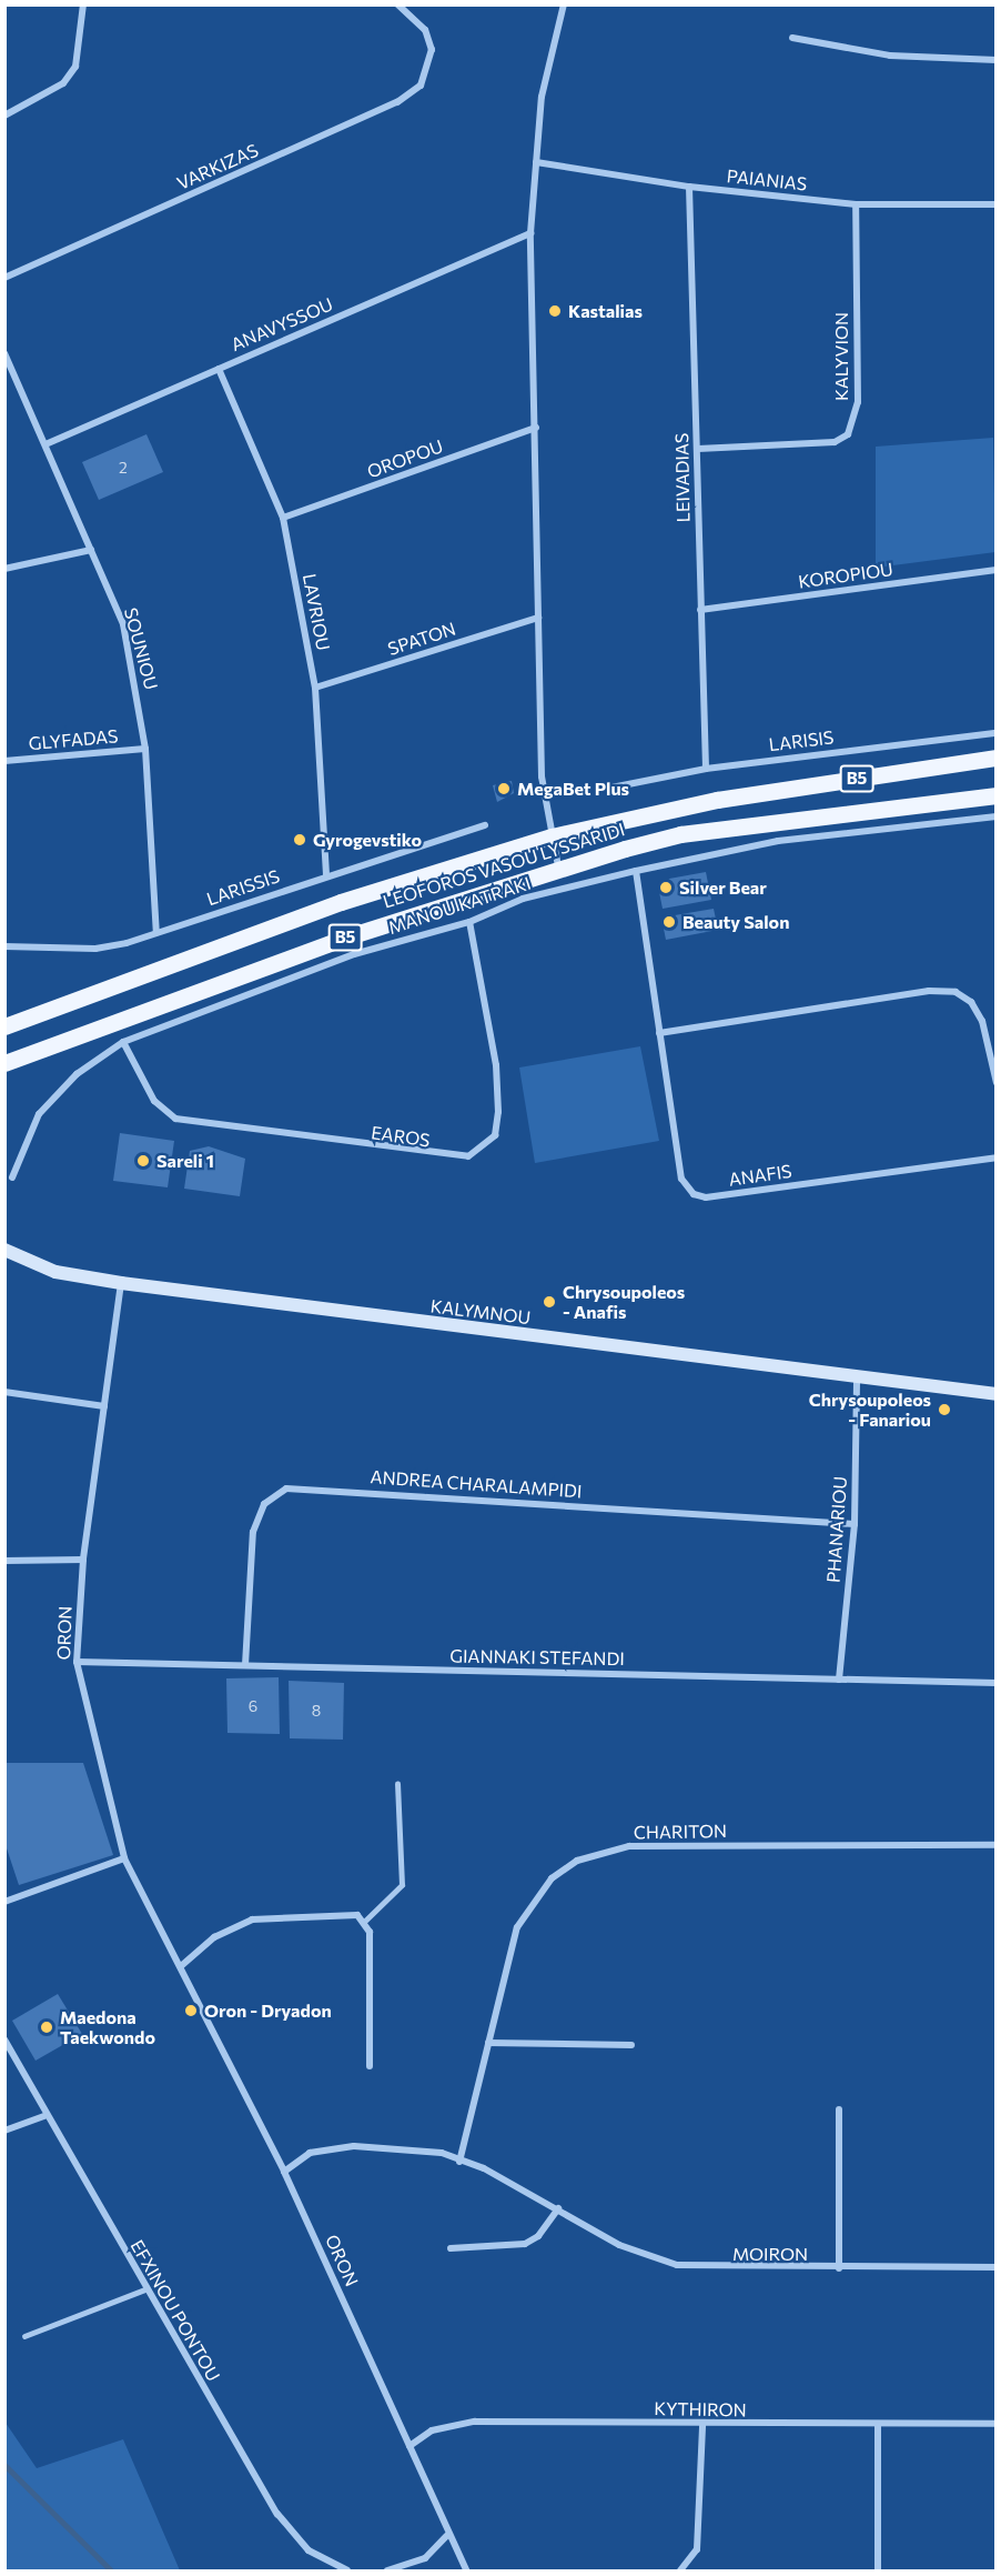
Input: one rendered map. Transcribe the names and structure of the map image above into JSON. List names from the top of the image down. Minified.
{"streets":{"main road":["B5","LEOFOROS VASOU LYSSARIDI"],"street":["VARKIZAS","PAIANIAS","ANAVYSSOU","KALYVION","OROPOU","LEIVADIAS","KOROPIOU","LAVRIOU","SPATON","SOUNIOU","GLYFADAS","LARISIS","LARISSIS","MANOU KATRAKI","EAROS","ANAFIS","KALYMNOU","ANDREA CHARALAMPIDI","PHANARIOU","ORON","GIANNAKI STEFANDI","CHARITON","MOIRON","EFXINOU PONTOU","KYTHIRON"]},"crossings":[["PAIANIAS","KALYVION"],["PAIANIAS","LEIVADIAS"],["ANAVYSSOU","LAVRIOU"],["ANAVYSSOU","SOUNIOU"],["KALYVION","LEIVADIAS"],["OROPOU","LAVRIOU"],["LEIVADIAS","KOROPIOU"],["LEIVADIAS","LARISIS"],["LAVRIOU","SPATON"],["LAVRIOU","LARISSIS"],["SOUNIOU","GLYFADAS"],["SOUNIOU","LARISSIS"],["MANOU KATRAKI","EAROS"],["MANOU KATRAKI","ANAFIS"],["KALYMNOU","PHANARIOU"],["KALYMNOU","ORON"],["ANDREA CHARALAMPIDI","PHANARIOU"],["ANDREA CHARALAMPIDI","GIANNAKI STEFANDI"],["PHANARIOU","GIANNAKI STEFANDI"],["ORON","GIANNAKI STEFANDI"],["ORON","MOIRON"],["ORON","KYTHIRON"],["CHARITON","MOIRON"]],"places":["Kastalias","MegaBet Plus","Gyrogevstiko","Silver Bear","Beauty Salon","Sareli 1","Chrysoupoleos - Anafis","Chrysoupoleos - Fanariou","Oron - Dryadon","Maedona Taekwondo"],"house_numbers":["2","6","8"]}
